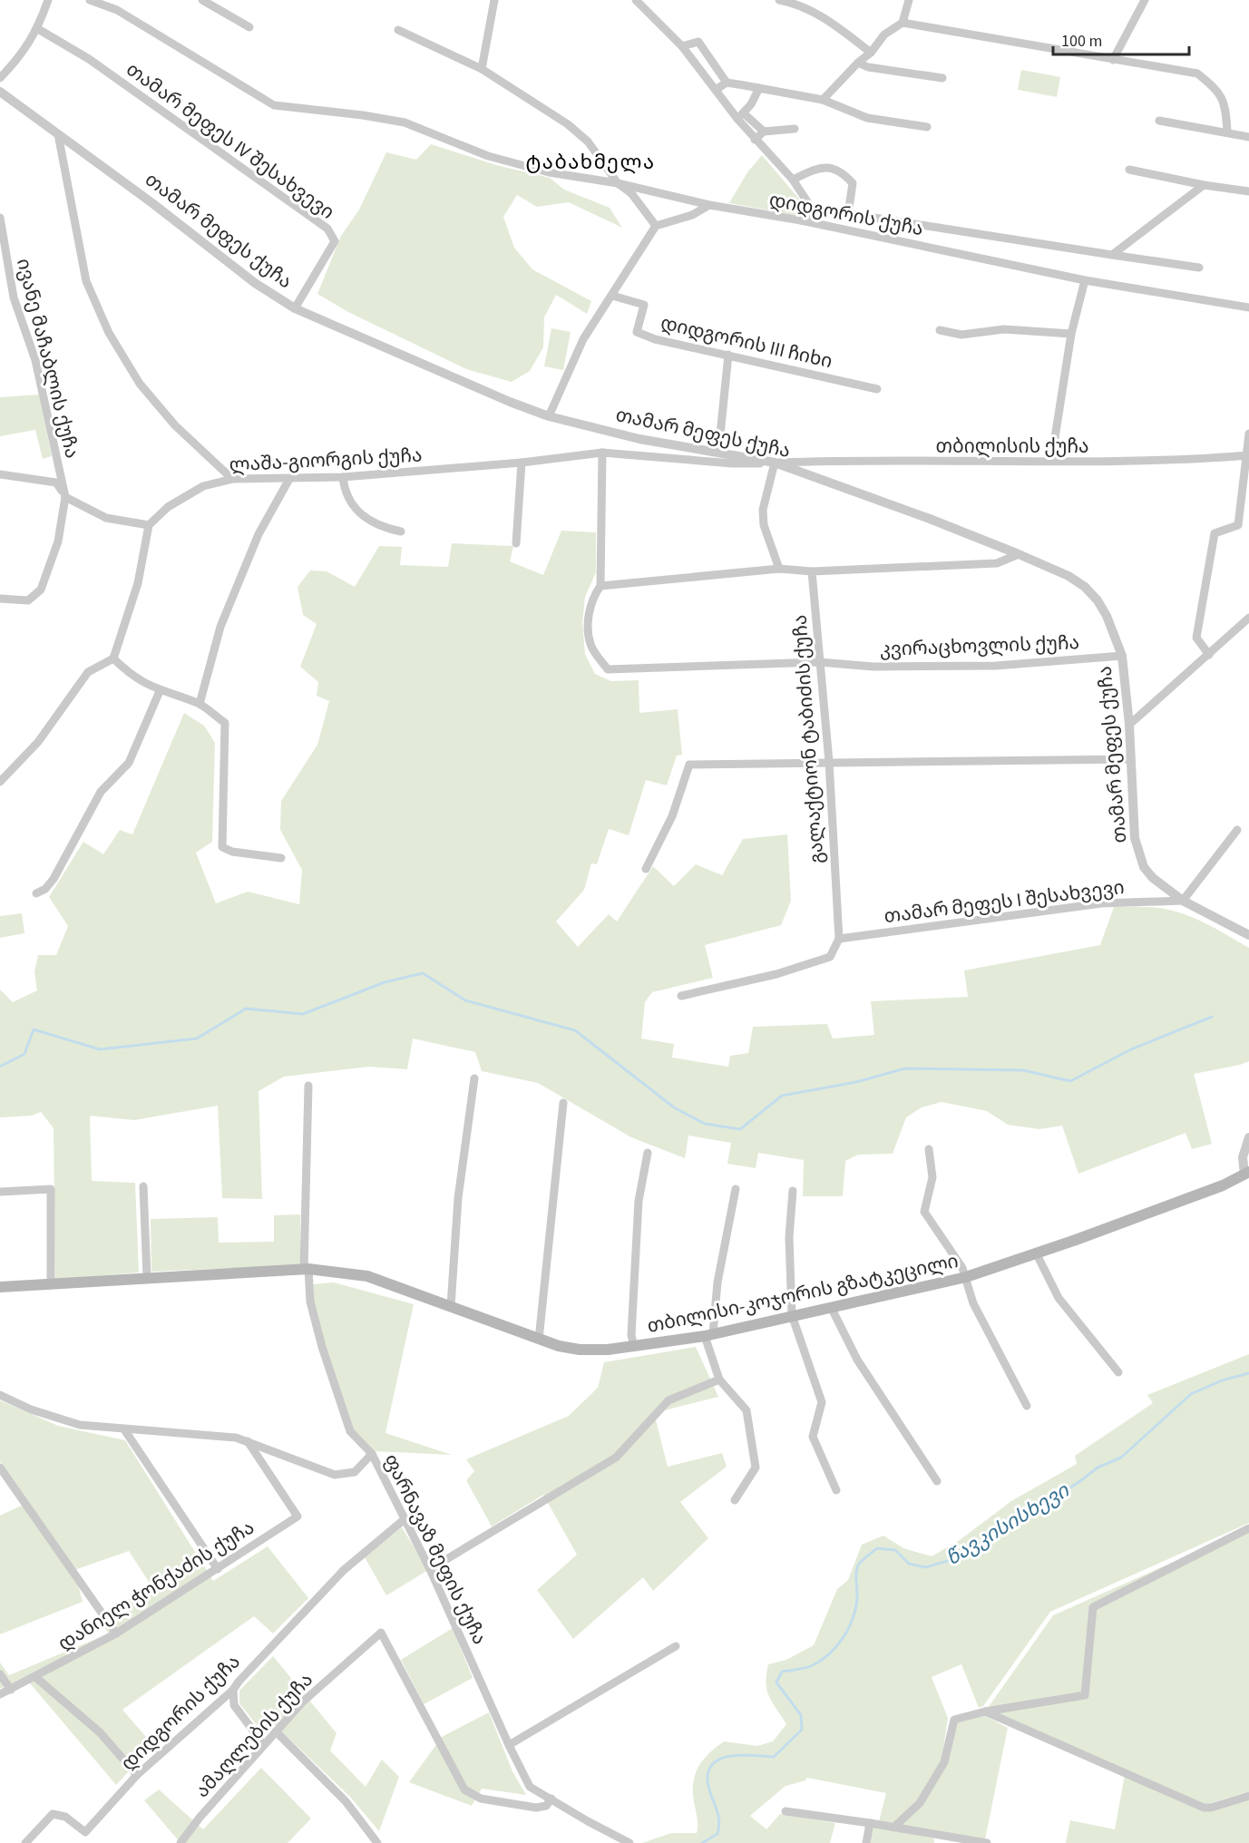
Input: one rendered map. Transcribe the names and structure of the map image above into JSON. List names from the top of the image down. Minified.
{"streets":{"main road":["თბილისი-კოჯორის გზატკეცილი"],"street":["თამარ მეფეს IV შესახვევი","დიდგორის ქუჩა","თამარ მეფეს ქუჩა","დიდგორის III ჩიხი","ივანე მაჩაბლის ქუჩა","თბილისის ქუჩა","ლაშა-გიორგის ქუჩა","კვირაცხოვლის ქუჩა","გალაქტიონ ტაბიძის ქუჩა","თამარ მეფეს I შესახვევი","ფარნავაზ მეფის ქუჩა","დანიელ ჭონქაძის ქუჩა","ამაღლების ქუჩა"]},"crossings":[["თამარ მეფეს IV შესახვევი","თამარ მეფეს ქუჩა"],["დიდგორის ქუჩა","ფარნავაზ მეფის ქუჩა"],["თამარ მეფეს ქუჩა","თბილისის ქუჩა"],["თამარ მეფეს ქუჩა","ლაშა-გიორგის ქუჩა"],["თამარ მეფეს ქუჩა","კვირაცხოვლის ქუჩა"],["თამარ მეფეს ქუჩა","თამარ მეფეს I შესახვევი"],["თბილისის ქუჩა","ლაშა-გიორგის ქუჩა"],["ლაშა-გიორგის ქუჩა","კვირაცხოვლის ქუჩა"],["კვირაცხოვლის ქუჩა","გალაქტიონ ტაბიძის ქუჩა"],["გალაქტიონ ტაბიძის ქუჩა","თამარ მეფეს I შესახვევი"],["თბილისი-კოჯორის გზატკეცილი","ფარნავაზ მეფის ქუჩა"],["ფარნავაზ მეფის ქუჩა","ამაღლების ქუჩა"]],"districts":["ტაბახმელა"],"water":["წავკისისხევი"],"scale_bar":"100 m"}
